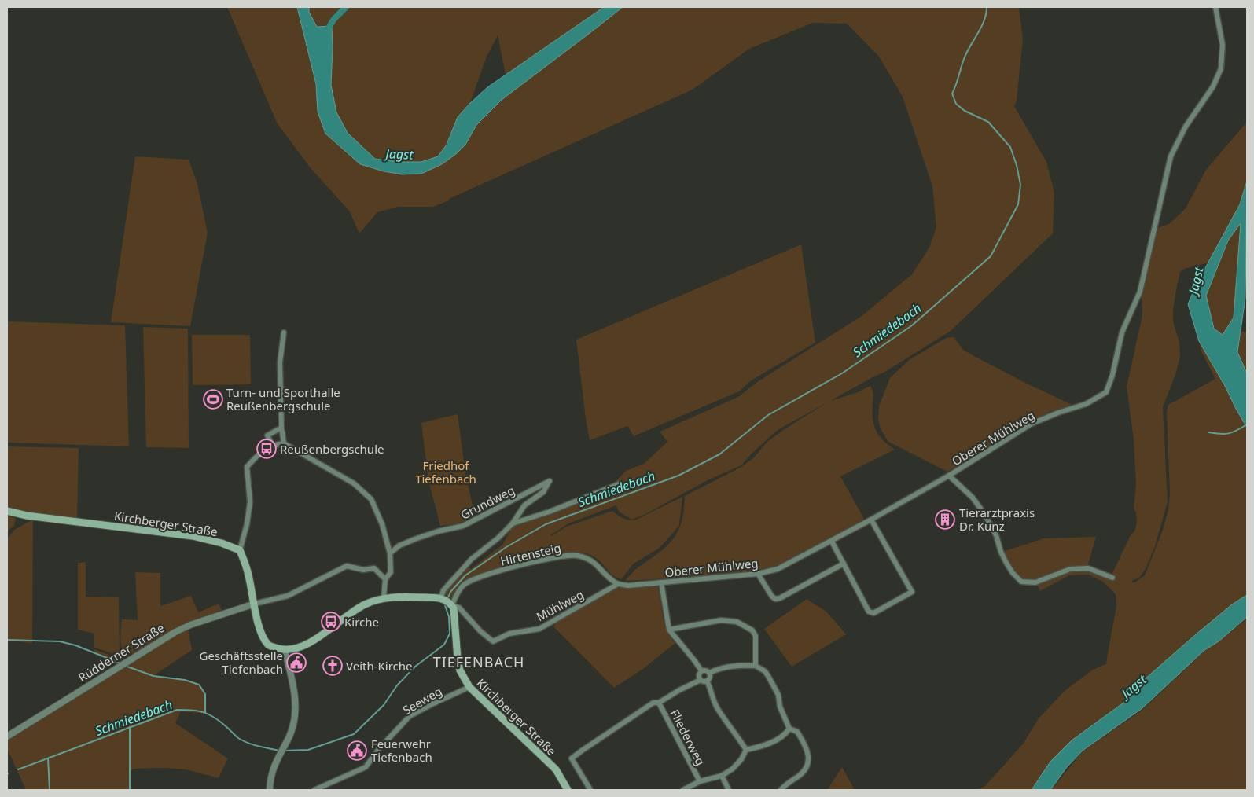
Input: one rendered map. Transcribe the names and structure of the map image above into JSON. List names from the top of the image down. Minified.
{"streets":{"main road":["Kirchberger Straße"],"street":["Oberer Mühlweg","Grundweg","Hirtensteig","Mühlweg","Rüdderner Straße","Seeweg","Fliederweg"]},"crossings":[["Oberer Mühlweg","Hirtensteig"],["Oberer Mühlweg","Mühlweg"],["Kirchberger Straße","Hirtensteig"],["Kirchberger Straße","Mühlweg"],["Kirchberger Straße","Seeweg"],["Hirtensteig","Mühlweg"]],"districts":["TIEFENBACH"],"water":["Jagst","Schmiedebach"],"parks":["Friedhof Tiefenbach"],"places":{"sports":["Turn- und Sporthalle Reußenbergschule"],"bus stop":["Reußenbergschule","Kirche"],"building":["Tierarztpraxis Dr. Kunz"],"public building":["Geschäftsstelle Tiefenbach","Feuerwehr Tiefenbach"],"church":["Veith-Kirche"]}}
